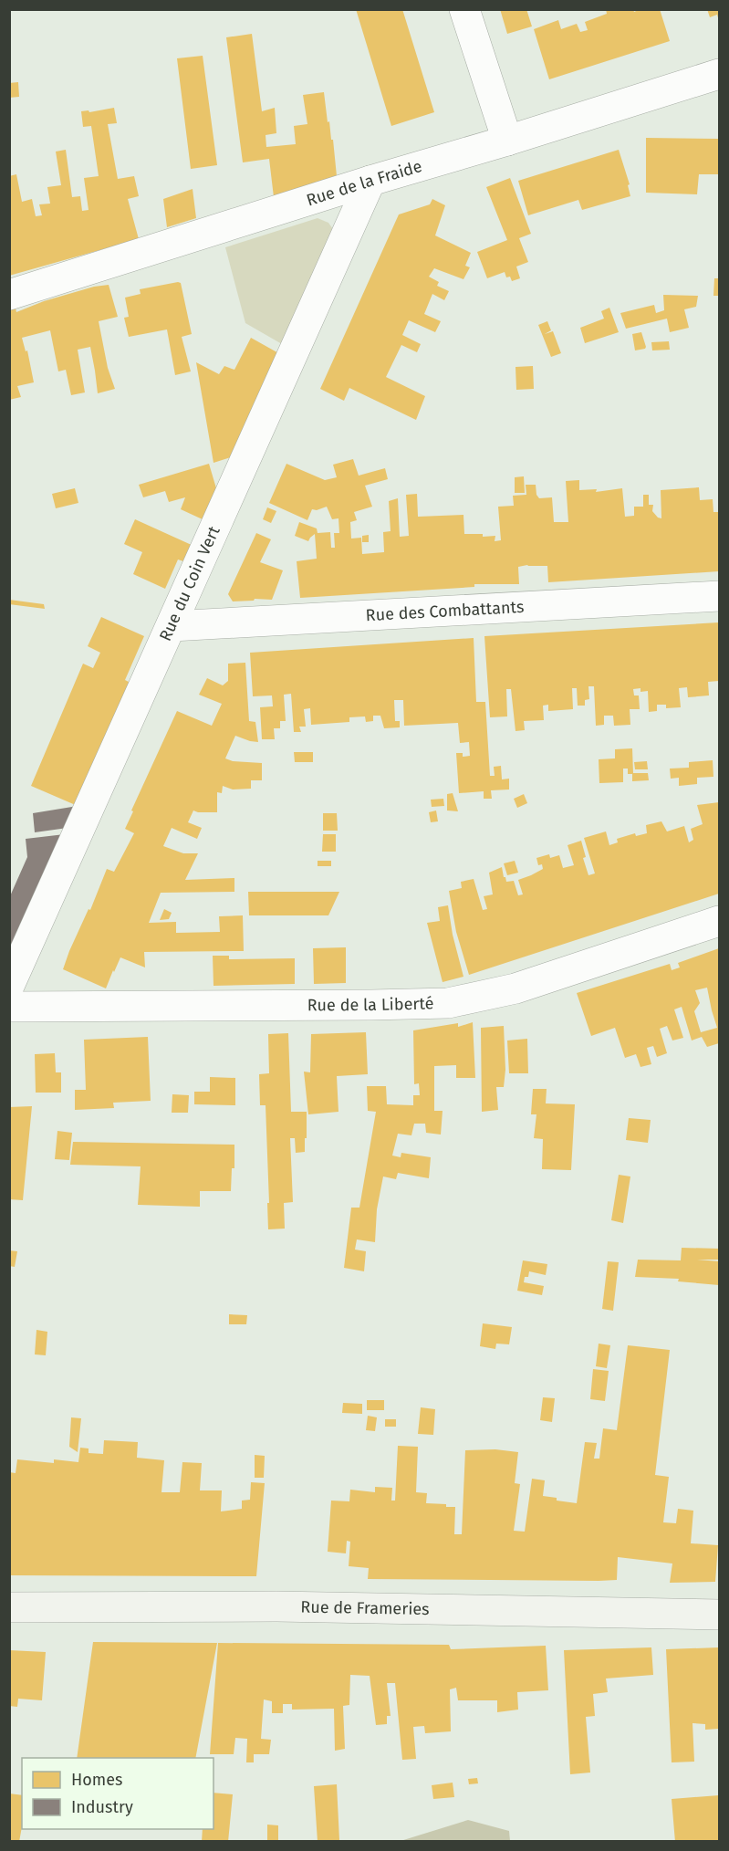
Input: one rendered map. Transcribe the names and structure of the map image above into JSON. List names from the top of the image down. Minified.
{"streets":{"main road":["Rue de Frameries"],"street":["Rue de la Fraide","Rue du Coin Vert","Rue des Combattants","Rue de la Liberté"]},"crossings":[["Rue de la Fraide","Rue du Coin Vert"],["Rue du Coin Vert","Rue des Combattants"]],"legend":["Homes","Industry"]}
